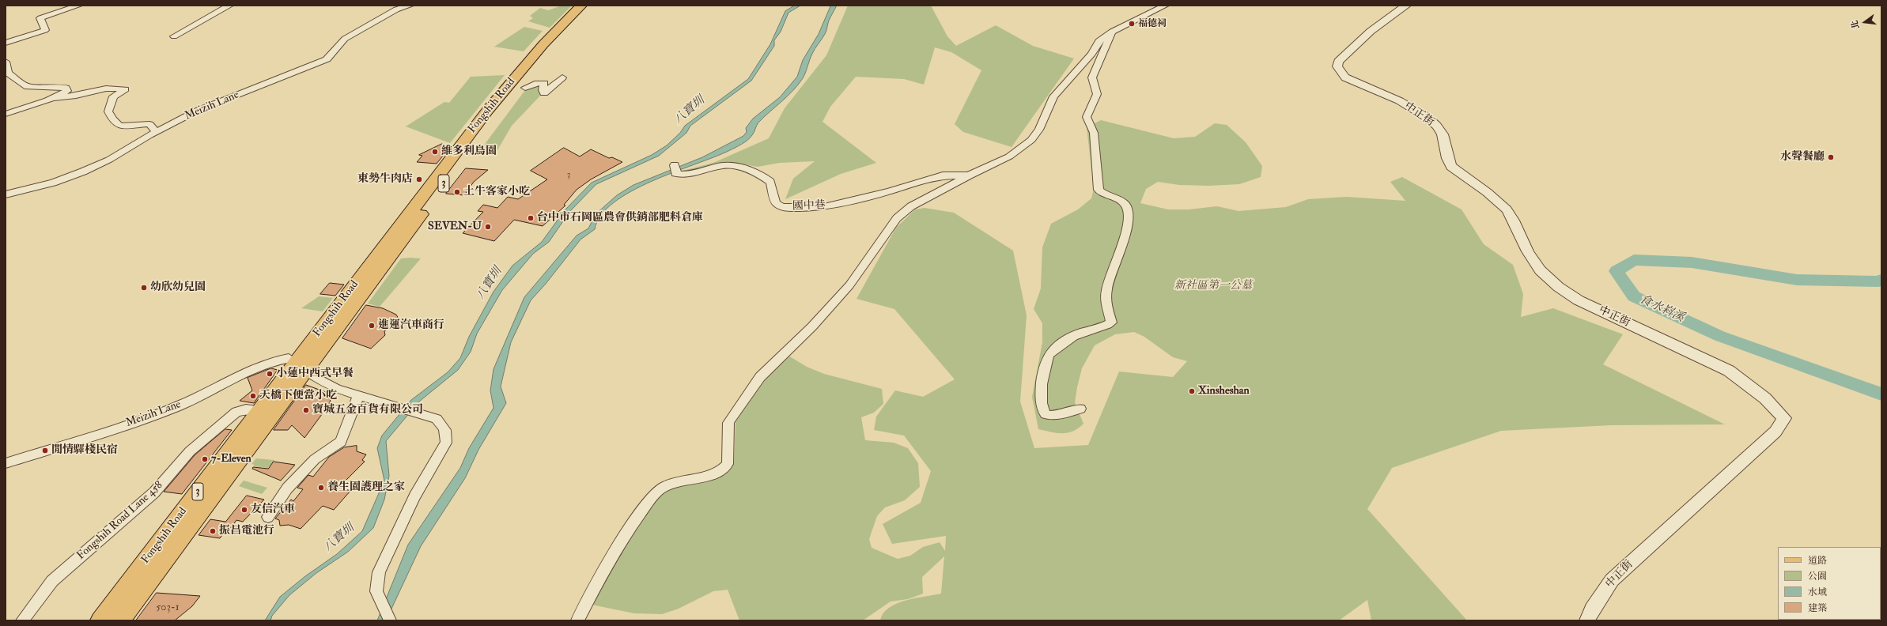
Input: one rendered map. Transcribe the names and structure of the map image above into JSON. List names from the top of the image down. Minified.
{"streets":{"main road":["Fongshih Road","3"],"street":["Meizih Lane","中正街","國中巷","Fongshih Road Lane 458"]},"crossings":[["Meizih Lane","Fongshih Road"],["Fongshih Road","Fongshih Road Lane 458"]],"water":["八寶圳","食水嵙溪"],"parks":["新社區第一公墓"],"places":["福德祠","維多利鳥園","水聲餐廳","東勢牛肉店","土牛客家小吃","台中市石岡區農會供銷部肥料倉庫","SEVEN-U","幼欣幼兒園","進運汽車商行","小蓮中西式早餐","Xinsheshan","天橋下便當小吃","寶城五金百貨有限公司","閒情驛棧民宿","7-Eleven","養生園護理之家","友信汽車","振昌電池行"],"house_numbers":["3","503-1"],"legend":["道路","公園","水域","建築"],"north":"left"}
